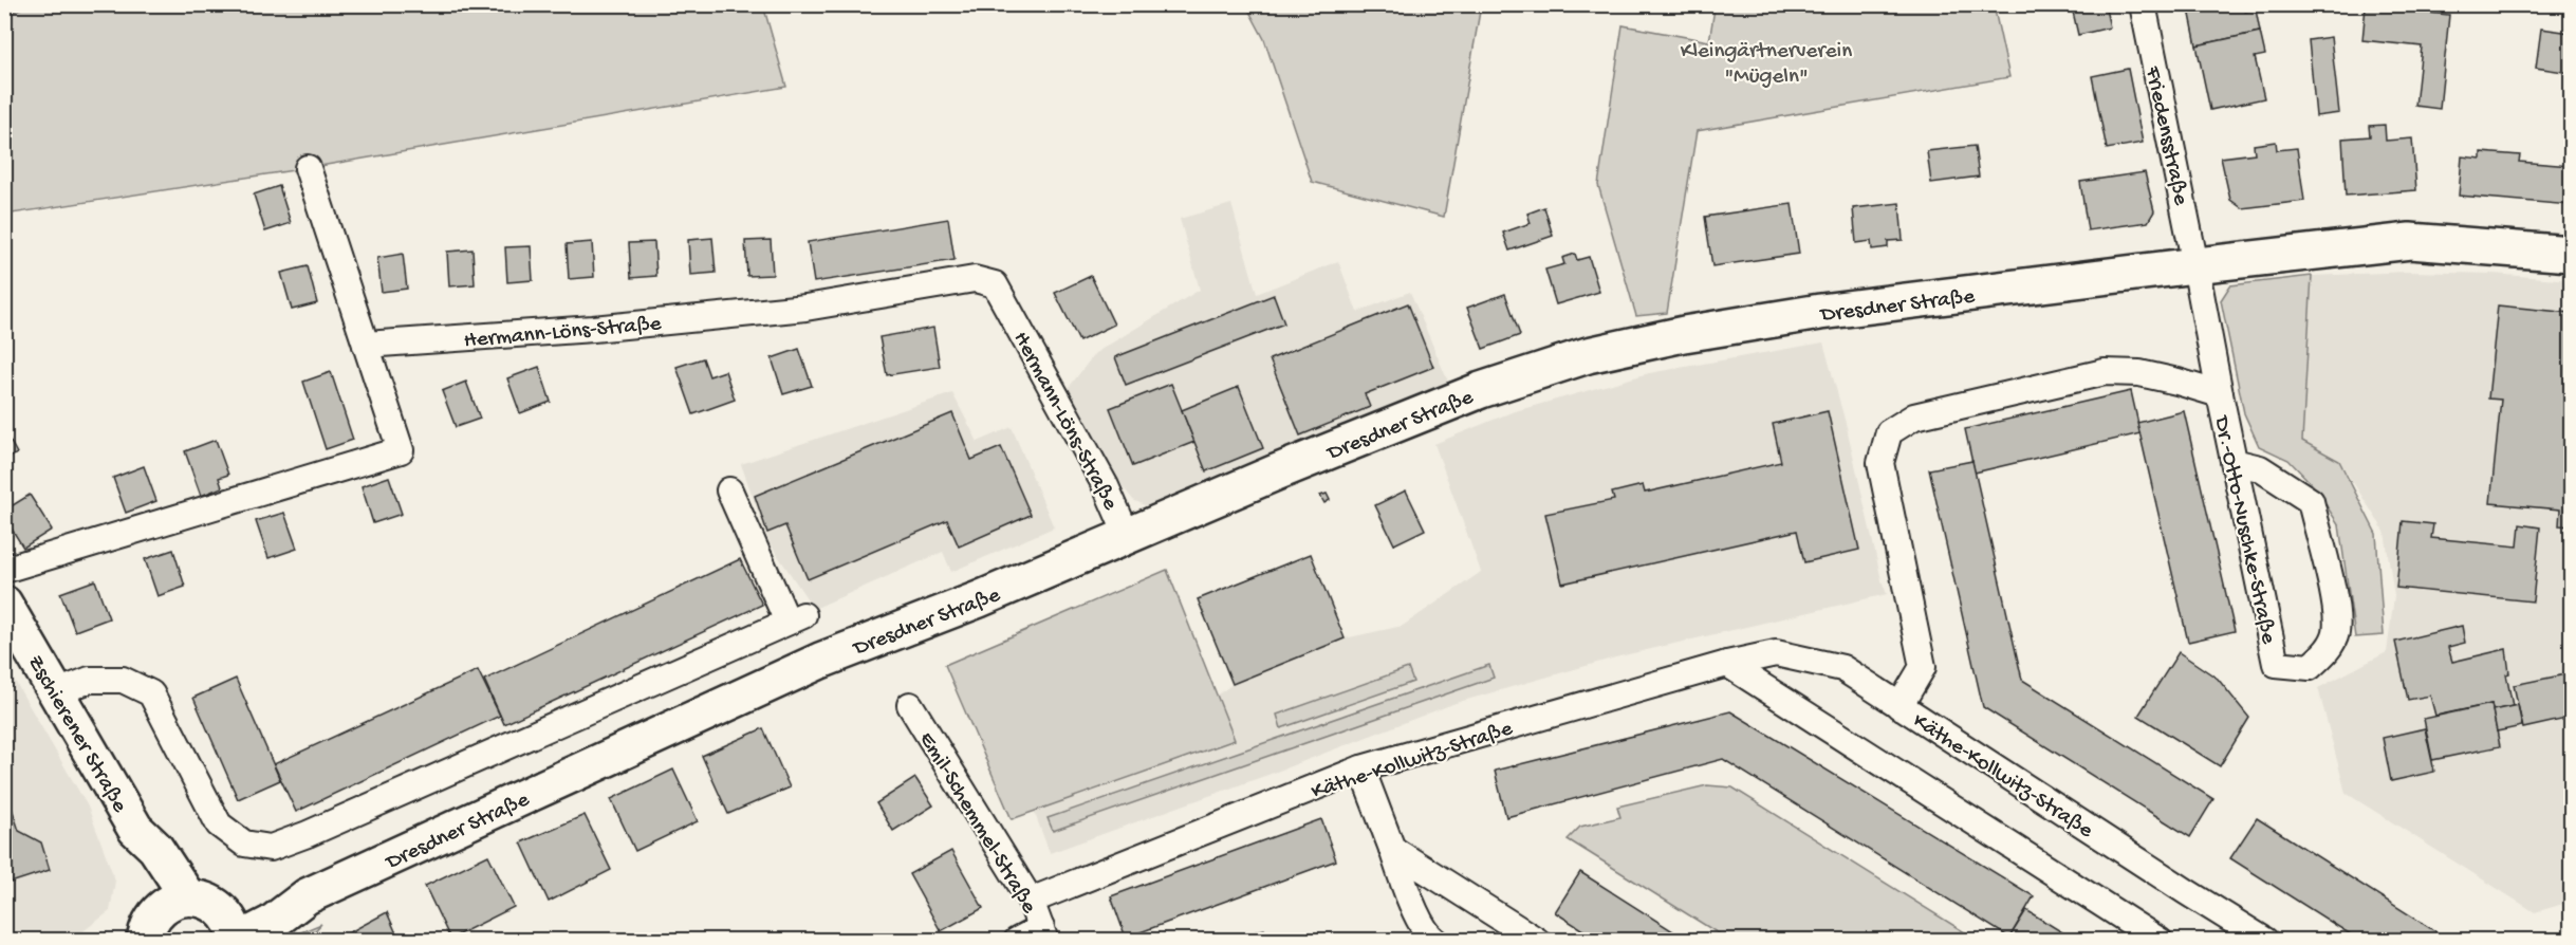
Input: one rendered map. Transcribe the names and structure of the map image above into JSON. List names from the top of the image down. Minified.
{"streets":{"street":["Friedensstraße","Dresdner Straße","Hermann-Löns-Straße","Dr.-Otto-Nuschke-Straße","Zschierener Straße","Käthe-Kollwitz-Straße","Emil-Schemmel-Straße"]},"crossings":[["Friedensstraße","Dresdner Straße"],["Friedensstraße","Dr.-Otto-Nuschke-Straße"],["Dresdner Straße","Hermann-Löns-Straße"],["Dresdner Straße","Dr.-Otto-Nuschke-Straße"],["Dr.-Otto-Nuschke-Straße","Käthe-Kollwitz-Straße"],["Käthe-Kollwitz-Straße","Emil-Schemmel-Straße"]],"parks":["Kleingärtnerverein \"Mügeln\""]}
